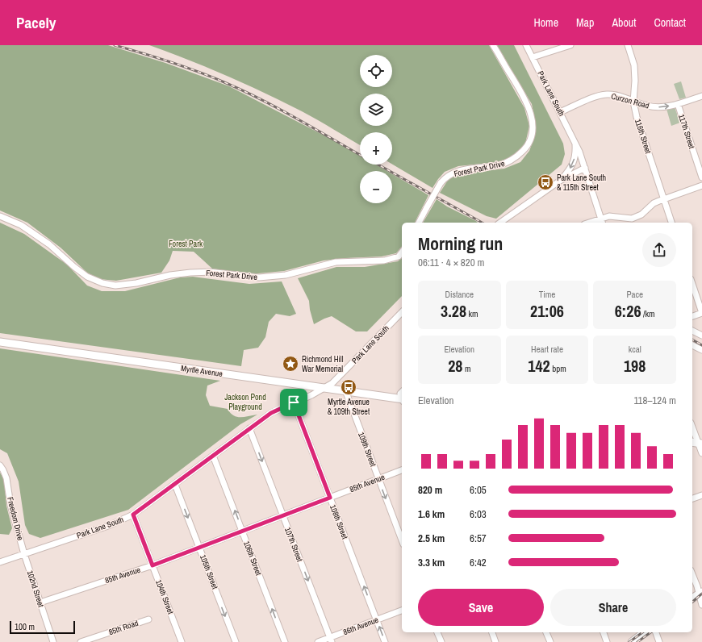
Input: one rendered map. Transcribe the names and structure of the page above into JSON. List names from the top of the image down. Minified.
{"streets":{"main road":["Myrtle Avenue"],"street":["Park Lane South","Curzon Road","117th Street","116th Street","Forest Park Drive","109th Street","85th Avenue","Freedom Drive","108th Street","107th Street","106th Street","105th Street","102nd Street","104th Street","86th Avenue","85th Road"]},"crossings":[["Park Lane South","Curzon Road"],["Park Lane South","Myrtle Avenue"],["Park Lane South","Freedom Drive"],["Park Lane South","108th Street"],["Park Lane South","107th Street"],["Park Lane South","106th Street"],["Park Lane South","105th Street"],["Park Lane South","102nd Street"],["Park Lane South","104th Street"],["Curzon Road","117th Street"],["Curzon Road","116th Street"],["Myrtle Avenue","109th Street"],["109th Street","85th Avenue"],["85th Avenue","108th Street"],["85th Avenue","107th Street"],["85th Avenue","106th Street"],["85th Avenue","105th Street"],["85th Avenue","102nd Street"],["85th Avenue","104th Street"],["Freedom Drive","102nd Street"],["108th Street","86th Avenue"],["107th Street","86th Avenue"]],"one_way":["109th Street","108th Street","107th Street","106th Street","105th Street"],"parks":["Forest Park","Jackson Pond Playground"],"places":{"bus stop":["Park Lane South & 115th Street","Myrtle Avenue & 109th Street"],"place":["Richmond Hill War Memorial"]},"scale_bar":"100 m","page":{"header":"Pacely","nav":["Home","Map","About","Contact"],"map_buttons":["+","−"],"heading":["Morning run","06:11 · 4 × 820 m"],"stats":[["Distance","3.28 km"],["Time","21:06"],["Pace","6:26 /km"],["Elevation","28 m"],["Heart rate","142 bpm"],["kcal","198"]],"chart":["Elevation","118–124 m"],"list":[{"name":"820 m","note":"6:05"},{"name":"1.6 km","note":"6:03"},{"name":"2.5 km","note":"6:57"},{"name":"3.3 km","note":"6:42"}],"buttons":["Save","Share"],"scale":"100 m"}}
